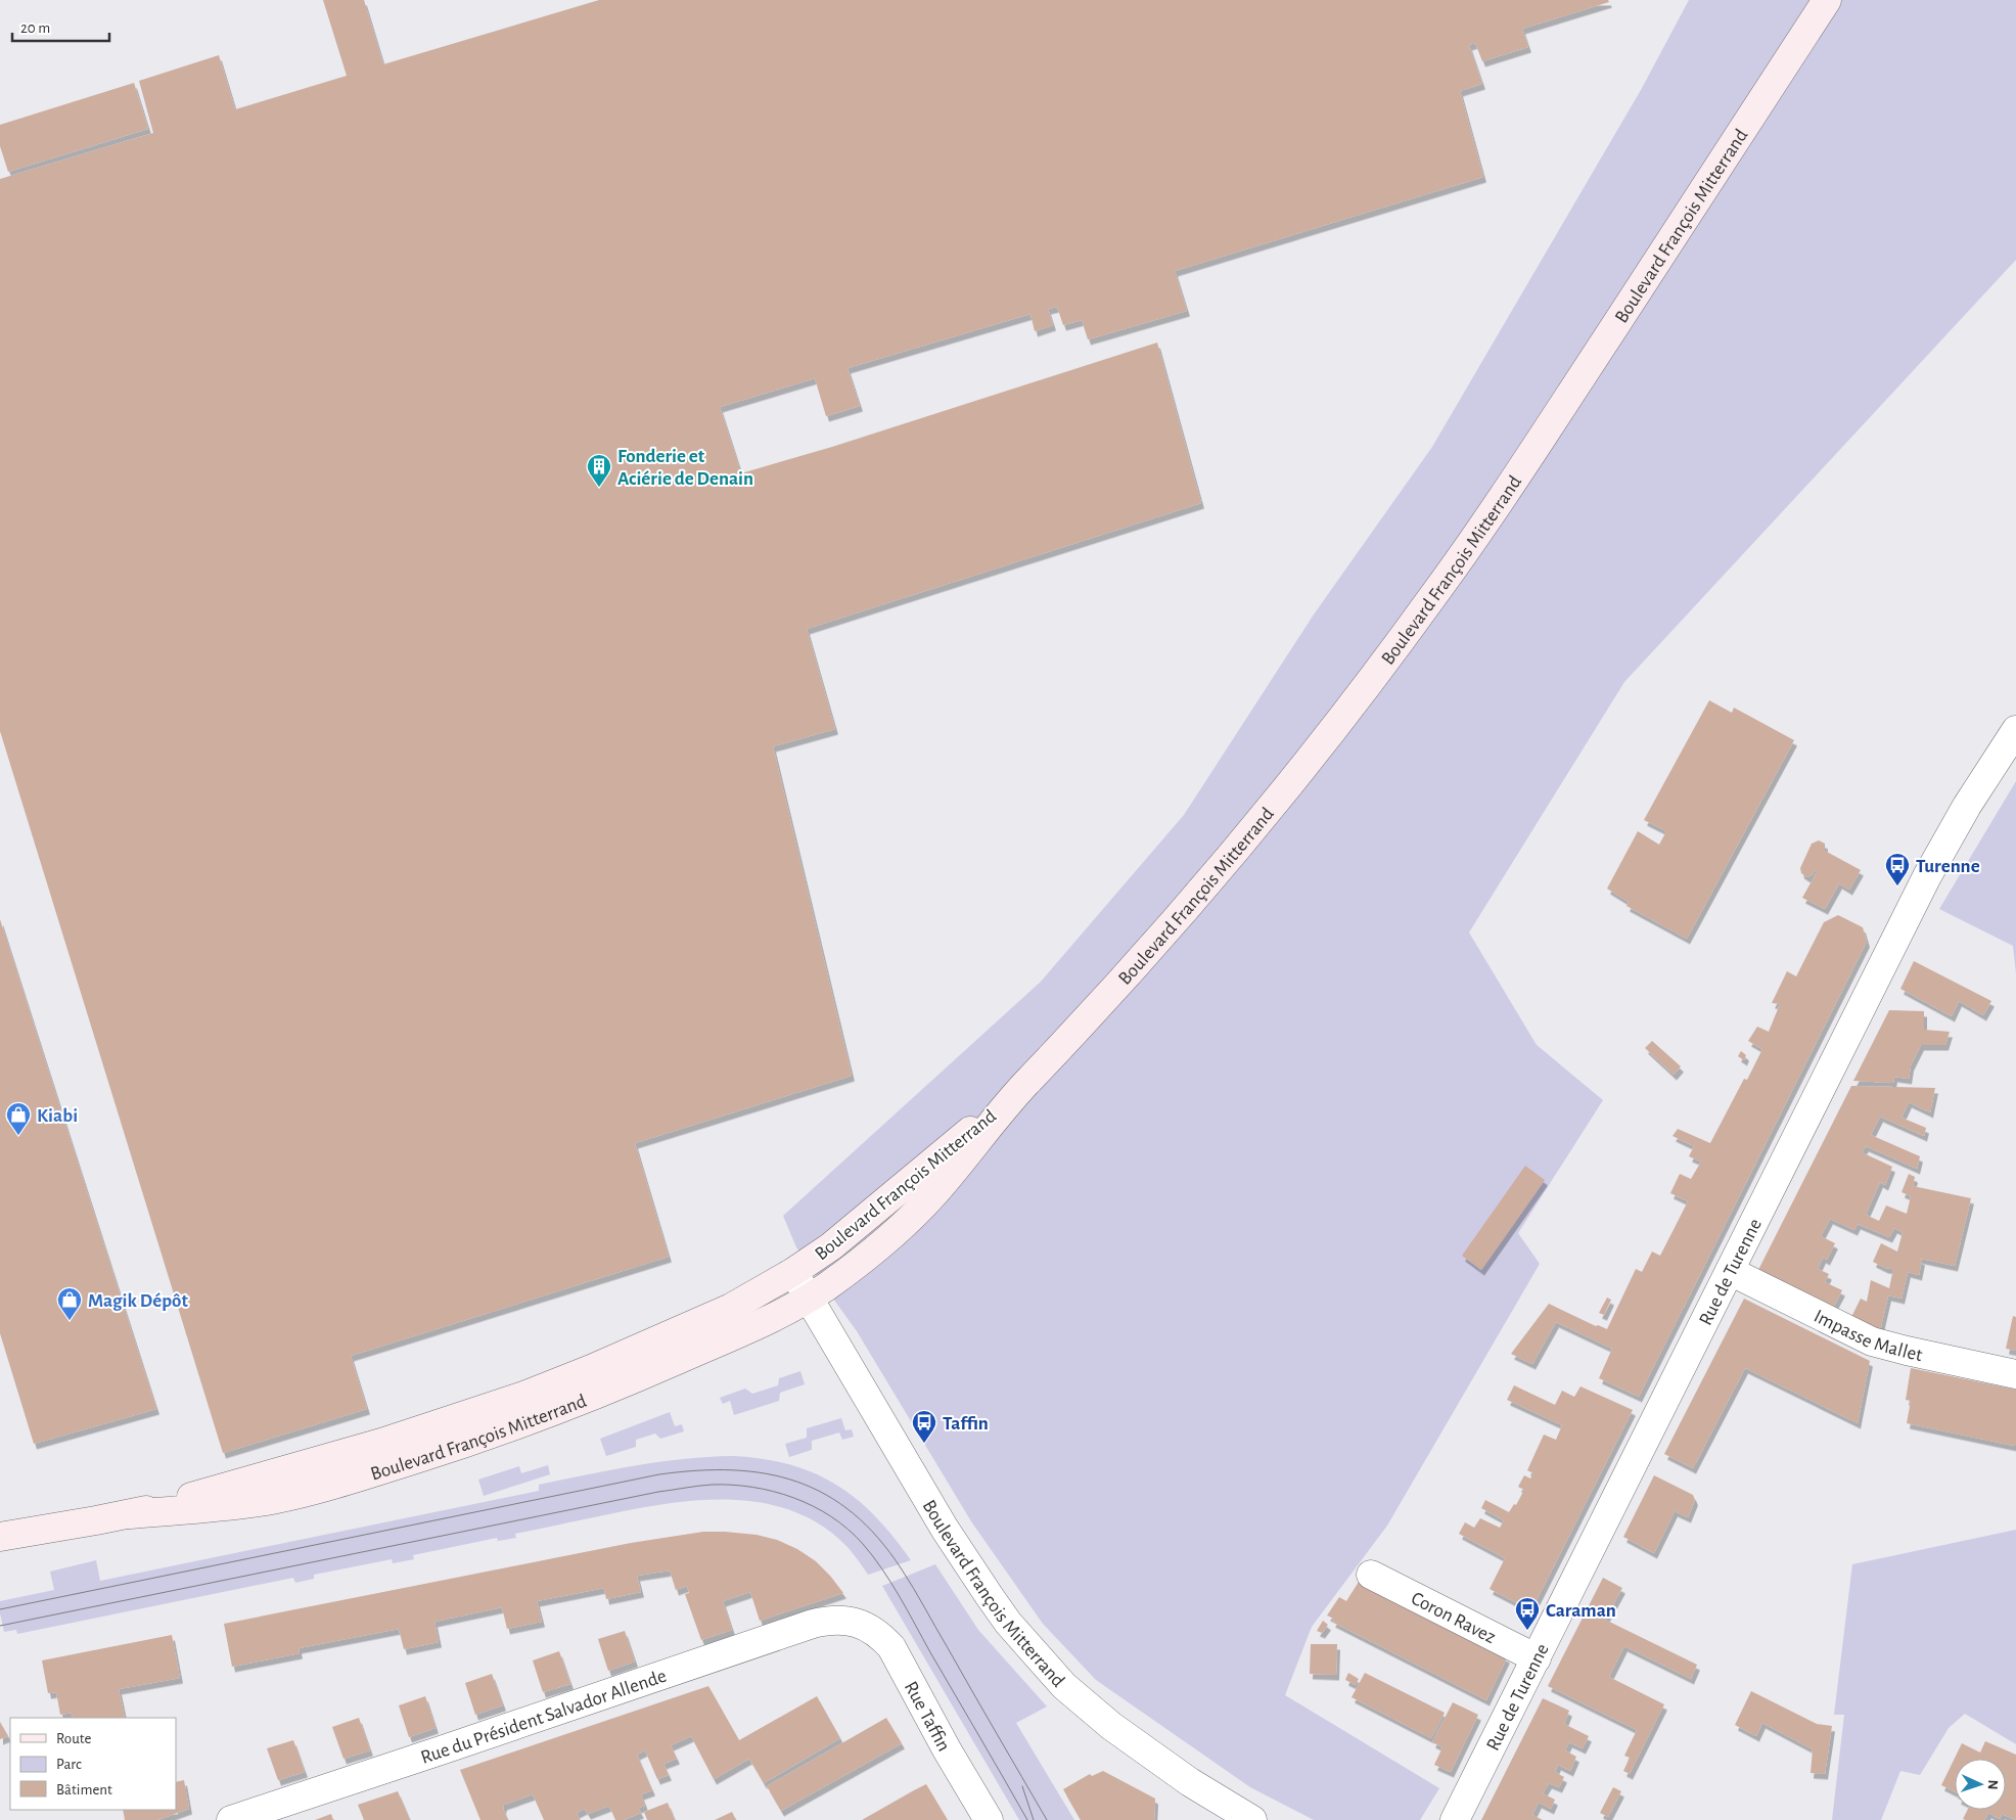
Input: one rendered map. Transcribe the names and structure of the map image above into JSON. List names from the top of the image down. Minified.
{"streets":{"main road":["Boulevard François Mitterrand"],"street":["Rue de Turenne","Impasse Mallet","Coron Ravez","Rue du Président Salvador Allende","Rue Taffin"]},"crossings":[["Rue de Turenne","Impasse Mallet"],["Rue de Turenne","Coron Ravez"],["Rue du Président Salvador Allende","Rue Taffin"]],"places":{"building":["Fonderie et Aciérie de Denain"],"bus stop":["Turenne","Taffin","Caraman"],"shop":["Kiabi","Magik Dépôt"]},"legend":["Route","Parc","Bâtiment"],"scale_bar":"20 m","north":"right"}
